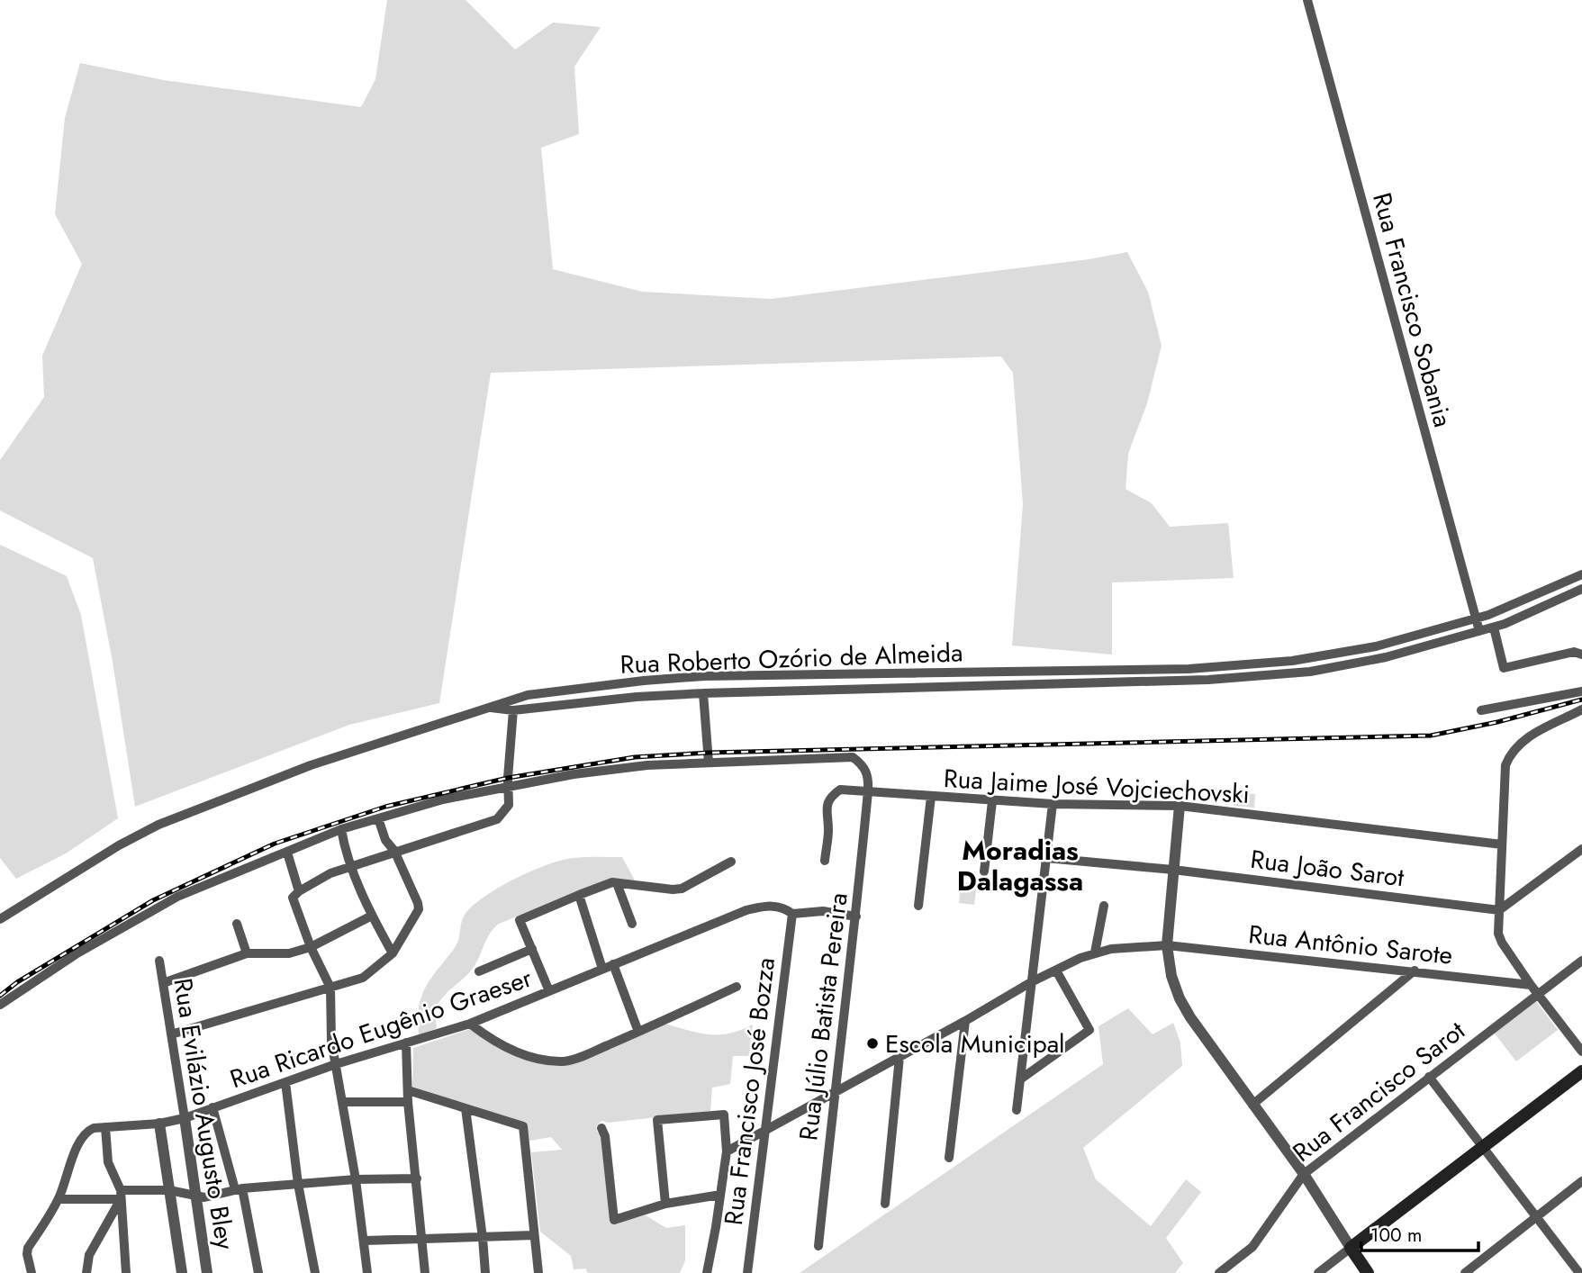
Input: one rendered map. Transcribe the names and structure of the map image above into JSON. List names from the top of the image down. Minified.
{"streets":{"street":["Rua Francisco Sobania","Rua Roberto Ozório de Almeida","Rua Jaime José Vojciechovski","Rua João Sarot","Rua Antônio Sarote","Rua Júlio Batista Pereira","Rua Ricardo Eugênio Graeser","Rua Francisco José Bozza","Rua Francisco Sarot","Rua Evilázio Augusto Bley"]},"crossings":[["Rua Francisco Sobania","Rua Roberto Ozório de Almeida"],["Rua Jaime José Vojciechovski","Rua Júlio Batista Pereira"],["Rua Antônio Sarote","Rua Júlio Batista Pereira"],["Rua Antônio Sarote","Rua Francisco José Bozza"],["Rua Júlio Batista Pereira","Rua Ricardo Eugênio Graeser"],["Rua Ricardo Eugênio Graeser","Rua Francisco José Bozza"],["Rua Ricardo Eugênio Graeser","Rua Evilázio Augusto Bley"]],"districts":["Moradias Dalagassa"],"places":["Escola Municipal"],"scale_bar":"100 m"}
